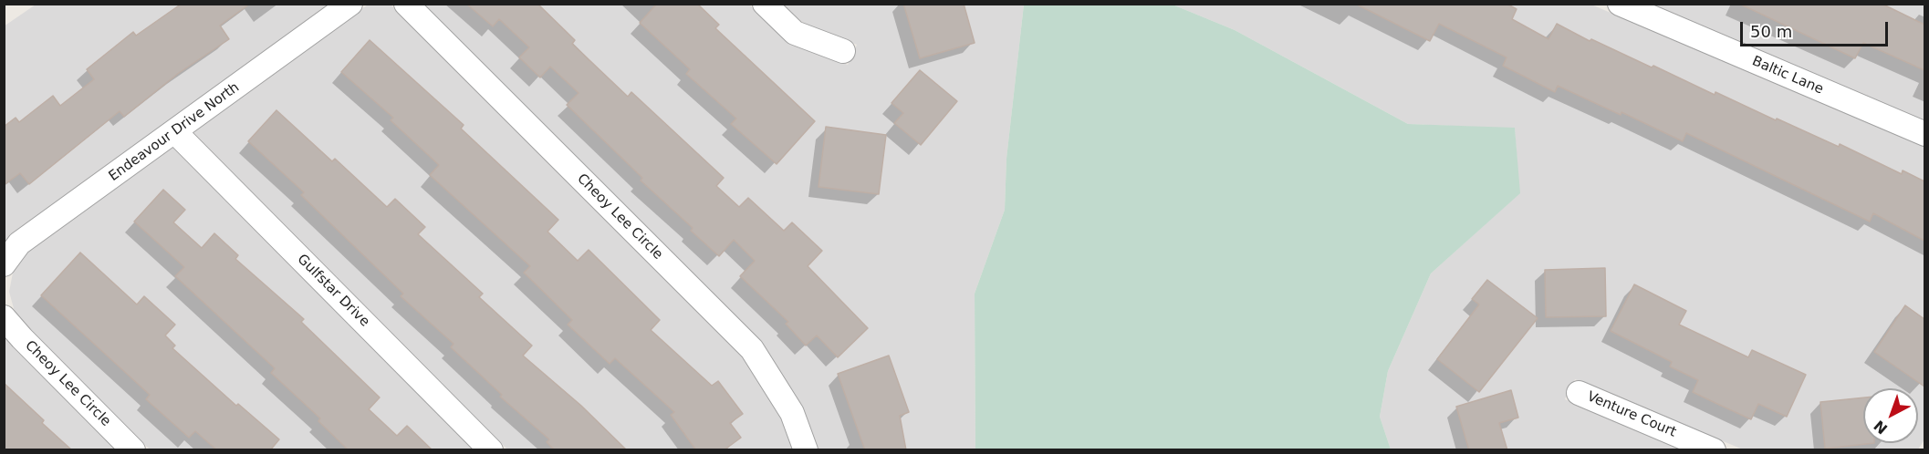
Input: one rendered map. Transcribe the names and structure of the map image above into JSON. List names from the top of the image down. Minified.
{"streets":{"street":["Baltic Lane","Endeavour Drive North","Cheoy Lee Circle","Gulfstar Drive","Venture Court"]},"crossings":[["Endeavour Drive North","Gulfstar Drive"]],"scale_bar":"50 m","north":"bottom left"}
